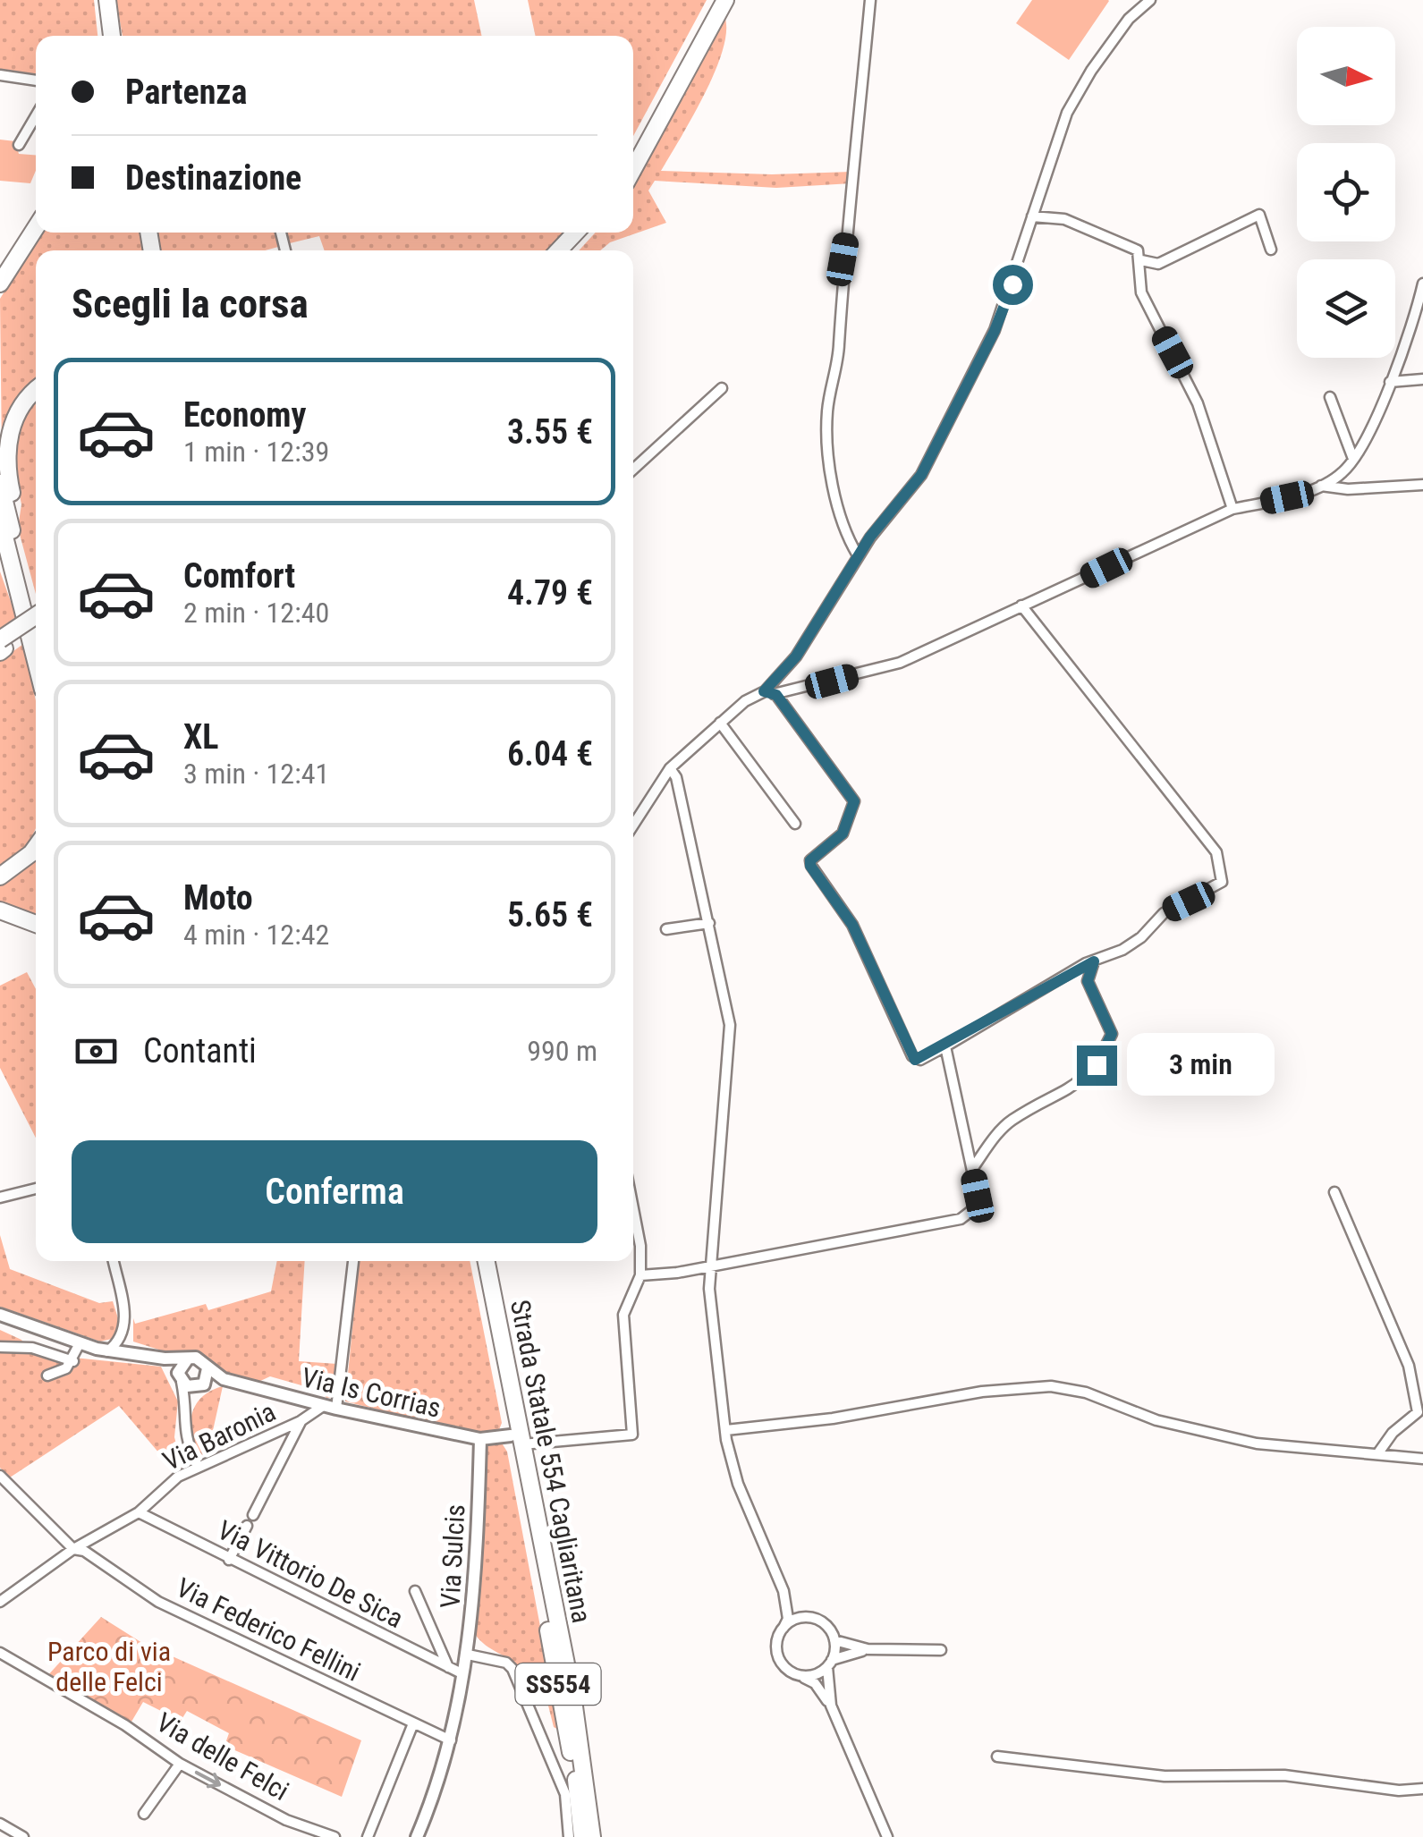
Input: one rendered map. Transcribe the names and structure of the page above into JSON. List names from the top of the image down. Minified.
{"streets":{"highway":["Strada Statale 554 Cagliaritana","SS554"],"street":["Via Is Corrias","Via Baronia","Via Sulcis","Via Vittorio De Sica","Via Federico Fellini","Via delle Felci"]},"crossings":[["Via Is Corrias","Via Baronia"],["Via Is Corrias","Strada Statale 554 Cagliaritana"],["Via Is Corrias","Via Sulcis"],["Via Baronia","Via Vittorio De Sica"],["Via Baronia","Via Federico Fellini"],["Via Sulcis","Via Vittorio De Sica"],["Via Sulcis","Via Federico Fellini"]],"one_way":["Via delle Felci"],"parks":["Parco di via delle Felci"],"north":"right","page":{"banner":["Partenza","Destinazione"],"heading":"Scegli la corsa","list":[{"name":"Economy","note":"1 min · 12:39","value":"3.55 €"},{"name":"Comfort","note":"2 min · 12:40","value":"4.79 €"},{"name":"XL","note":"3 min · 12:41","value":"6.04 €"},{"name":"Moto","note":"4 min · 12:42","value":"5.65 €"}],"pay":["Contanti","990 m"],"bubble":"3 min","buttons":"Conferma"}}
